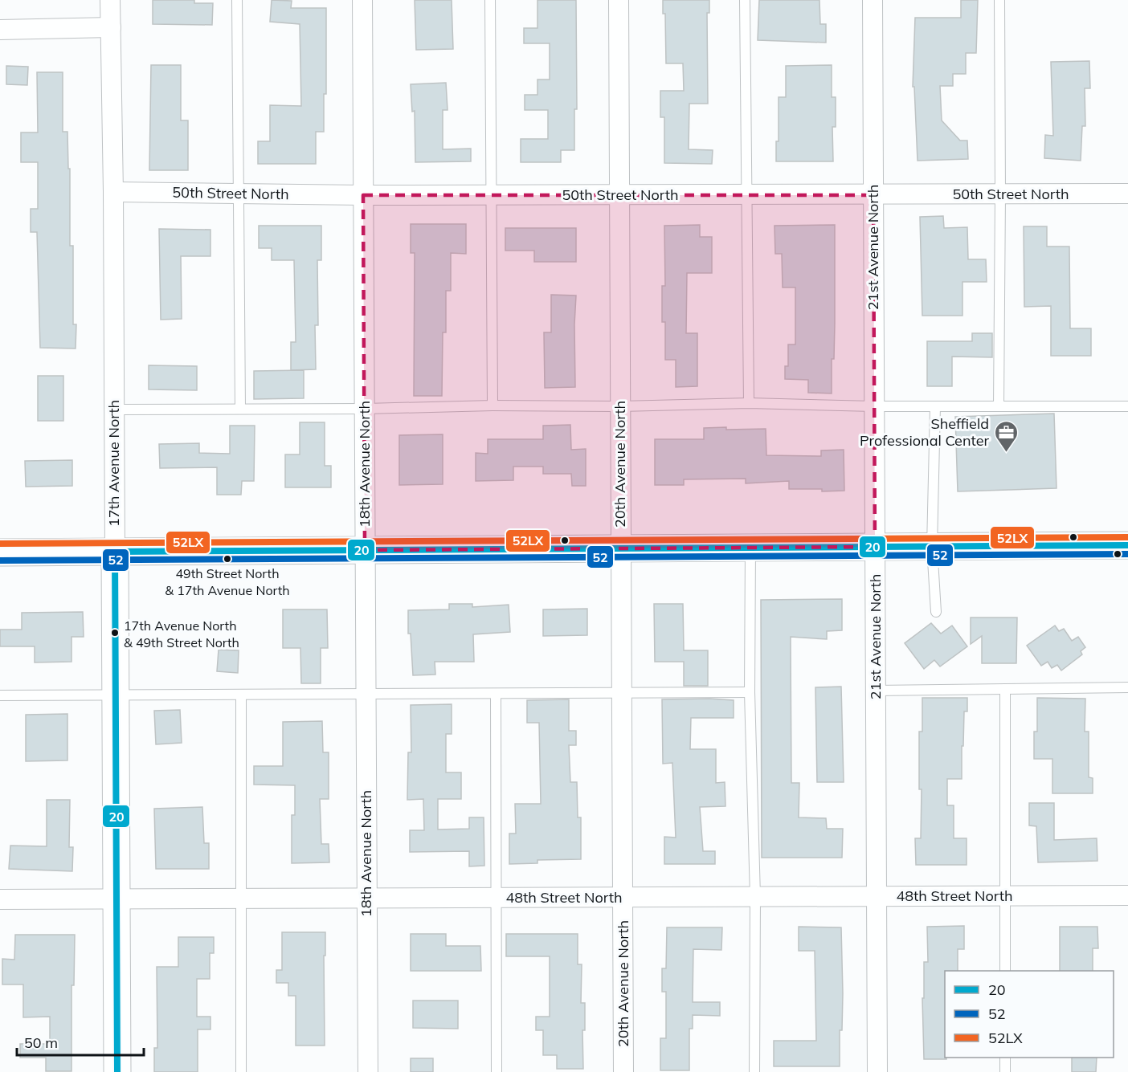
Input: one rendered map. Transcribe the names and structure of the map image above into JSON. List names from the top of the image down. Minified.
{"streets":{"main road":["17th Avenue North"],"street":["50th Street North","21st Avenue North","18th Avenue North","20th Avenue North","48th Street North"]},"crossings":[["50th Street North","21st Avenue North"],["50th Street North","17th Avenue North"],["50th Street North","18th Avenue North"],["50th Street North","20th Avenue North"],["21st Avenue North","48th Street North"],["17th Avenue North","48th Street North"],["18th Avenue North","48th Street North"],["20th Avenue North","48th Street North"]],"places":{"office":["Sheffield Professional Center"],"other":["49th Street North & 17th Avenue North","17th Avenue North & 49th Street North"]},"lines":["transit line 52LX","transit line 20","transit line 52"],"legend":["20","52","52LX"],"scale_bar":"50 m"}
